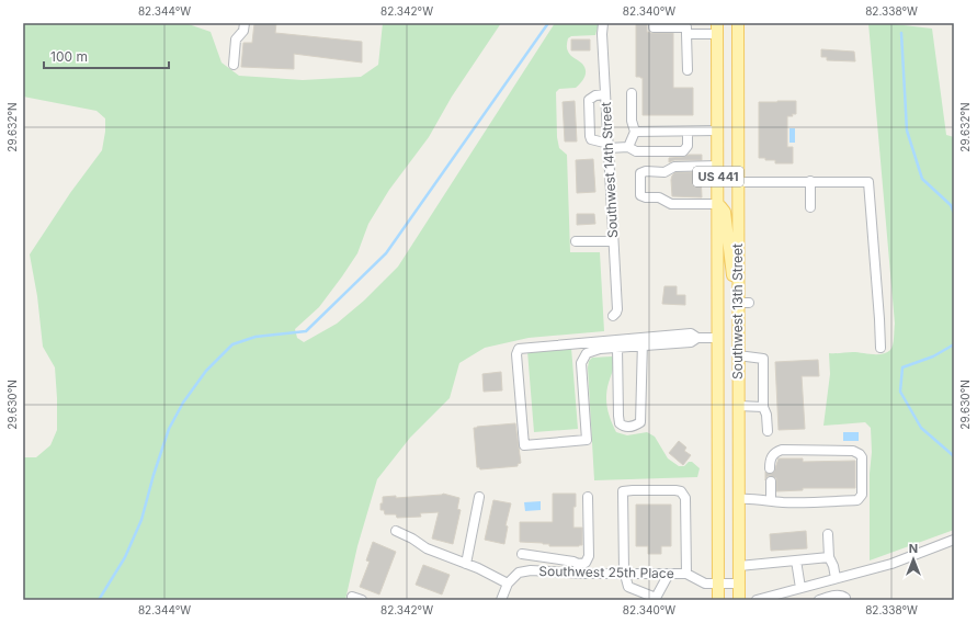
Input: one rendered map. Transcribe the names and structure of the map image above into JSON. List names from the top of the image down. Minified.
{"streets":{"main road":["US 441","Southwest 13th Street"],"street":["Southwest 14th Street","Southwest 25th Place"]},"crossings":[["Southwest 13th Street","Southwest 25th Place"]],"scale_bar":"100 m","north":"top","coordinates":["82.344°W","82.342°W","82.340°W","82.338°W","29.632°N","29.630°N"]}
